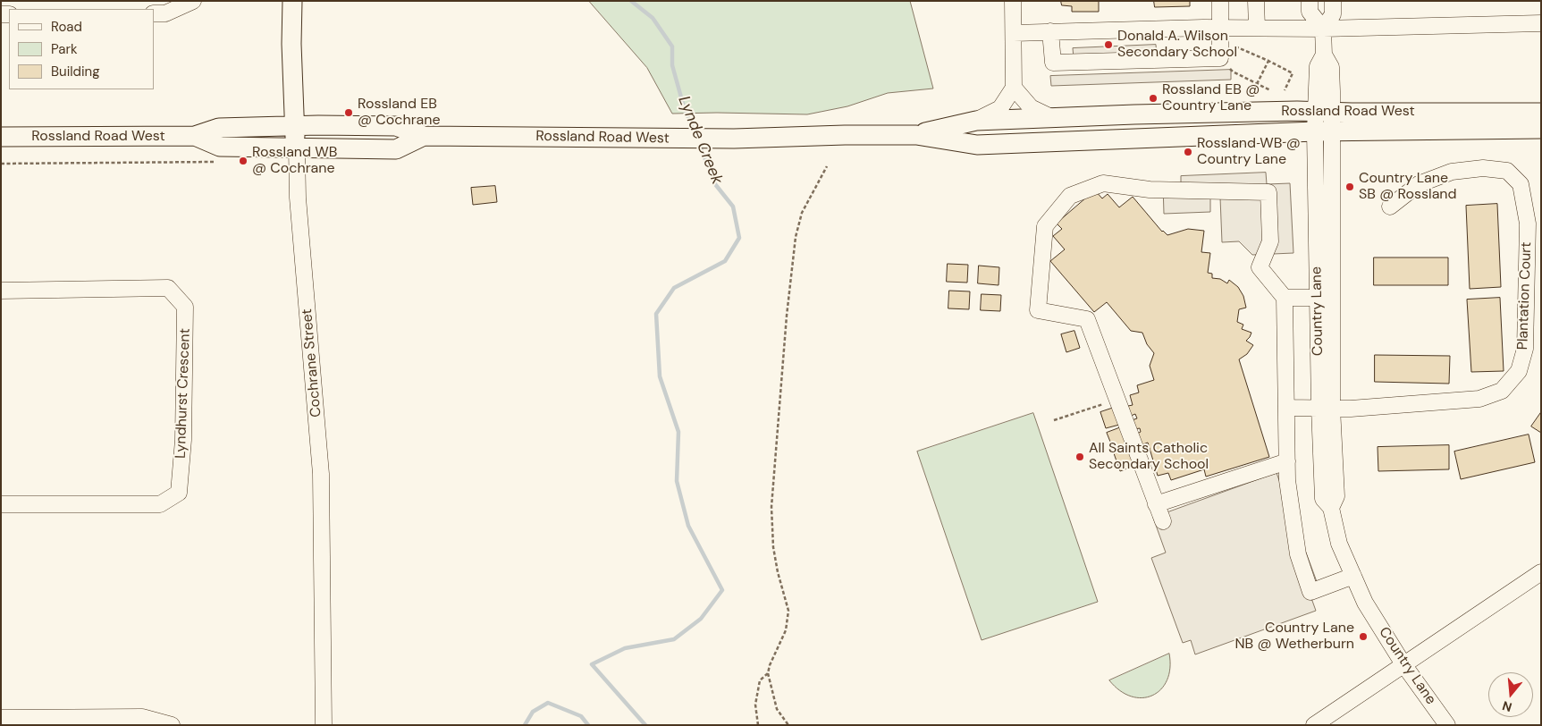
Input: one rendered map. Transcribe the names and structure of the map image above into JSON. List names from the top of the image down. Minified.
{"streets":{"main road":["Rossland Road West","Cochrane Street"],"street":["Plantation Court","Country Lane","Lyndhurst Crescent"]},"crossings":[["Rossland Road West","Country Lane"],["Rossland Road West","Cochrane Street"],["Plantation Court","Country Lane"]],"water":["Lynde Creek"],"places":["Donald A. Wilson Secondary School","Rossland EB @ Country Lane","Rossland EB @ Cochrane","Rossland WB @ Country Lane","Rossland WB @ Cochrane","Country Lane SB @ Rossland","All Saints Catholic Secondary School","Country Lane NB @ Wetherburn"],"legend":["Road","Park","Building"],"north":"bottom"}
